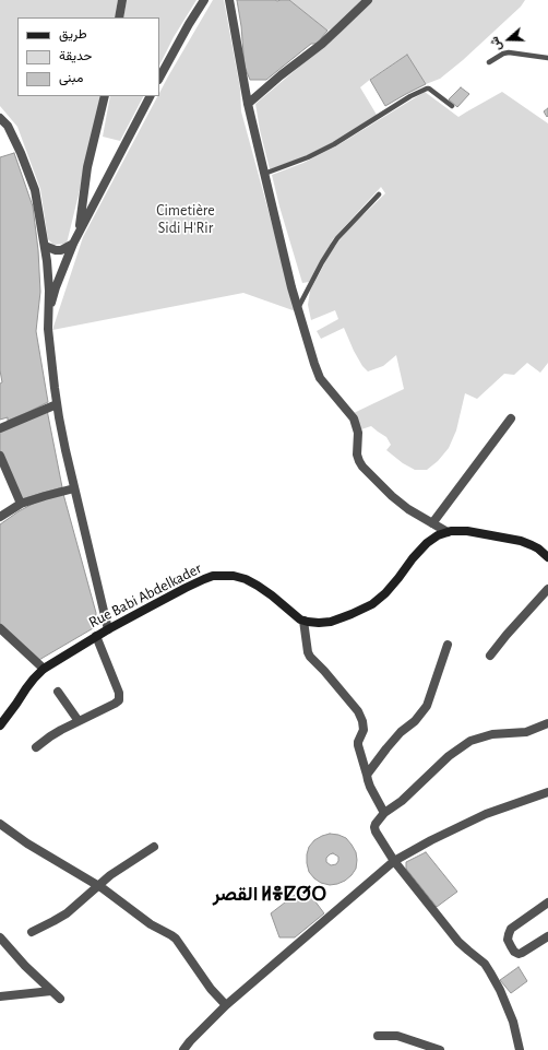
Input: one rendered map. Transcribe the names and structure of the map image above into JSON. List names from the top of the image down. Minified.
{"streets":{"main road":["Rue Babi Abdelkader"]},"districts":["القصر ⵍⴻⵇⵚⵔ"],"parks":["Cimetière Sidi H'Rir"],"legend":["طريق","حديقة","مبنى"],"north":"left"}
